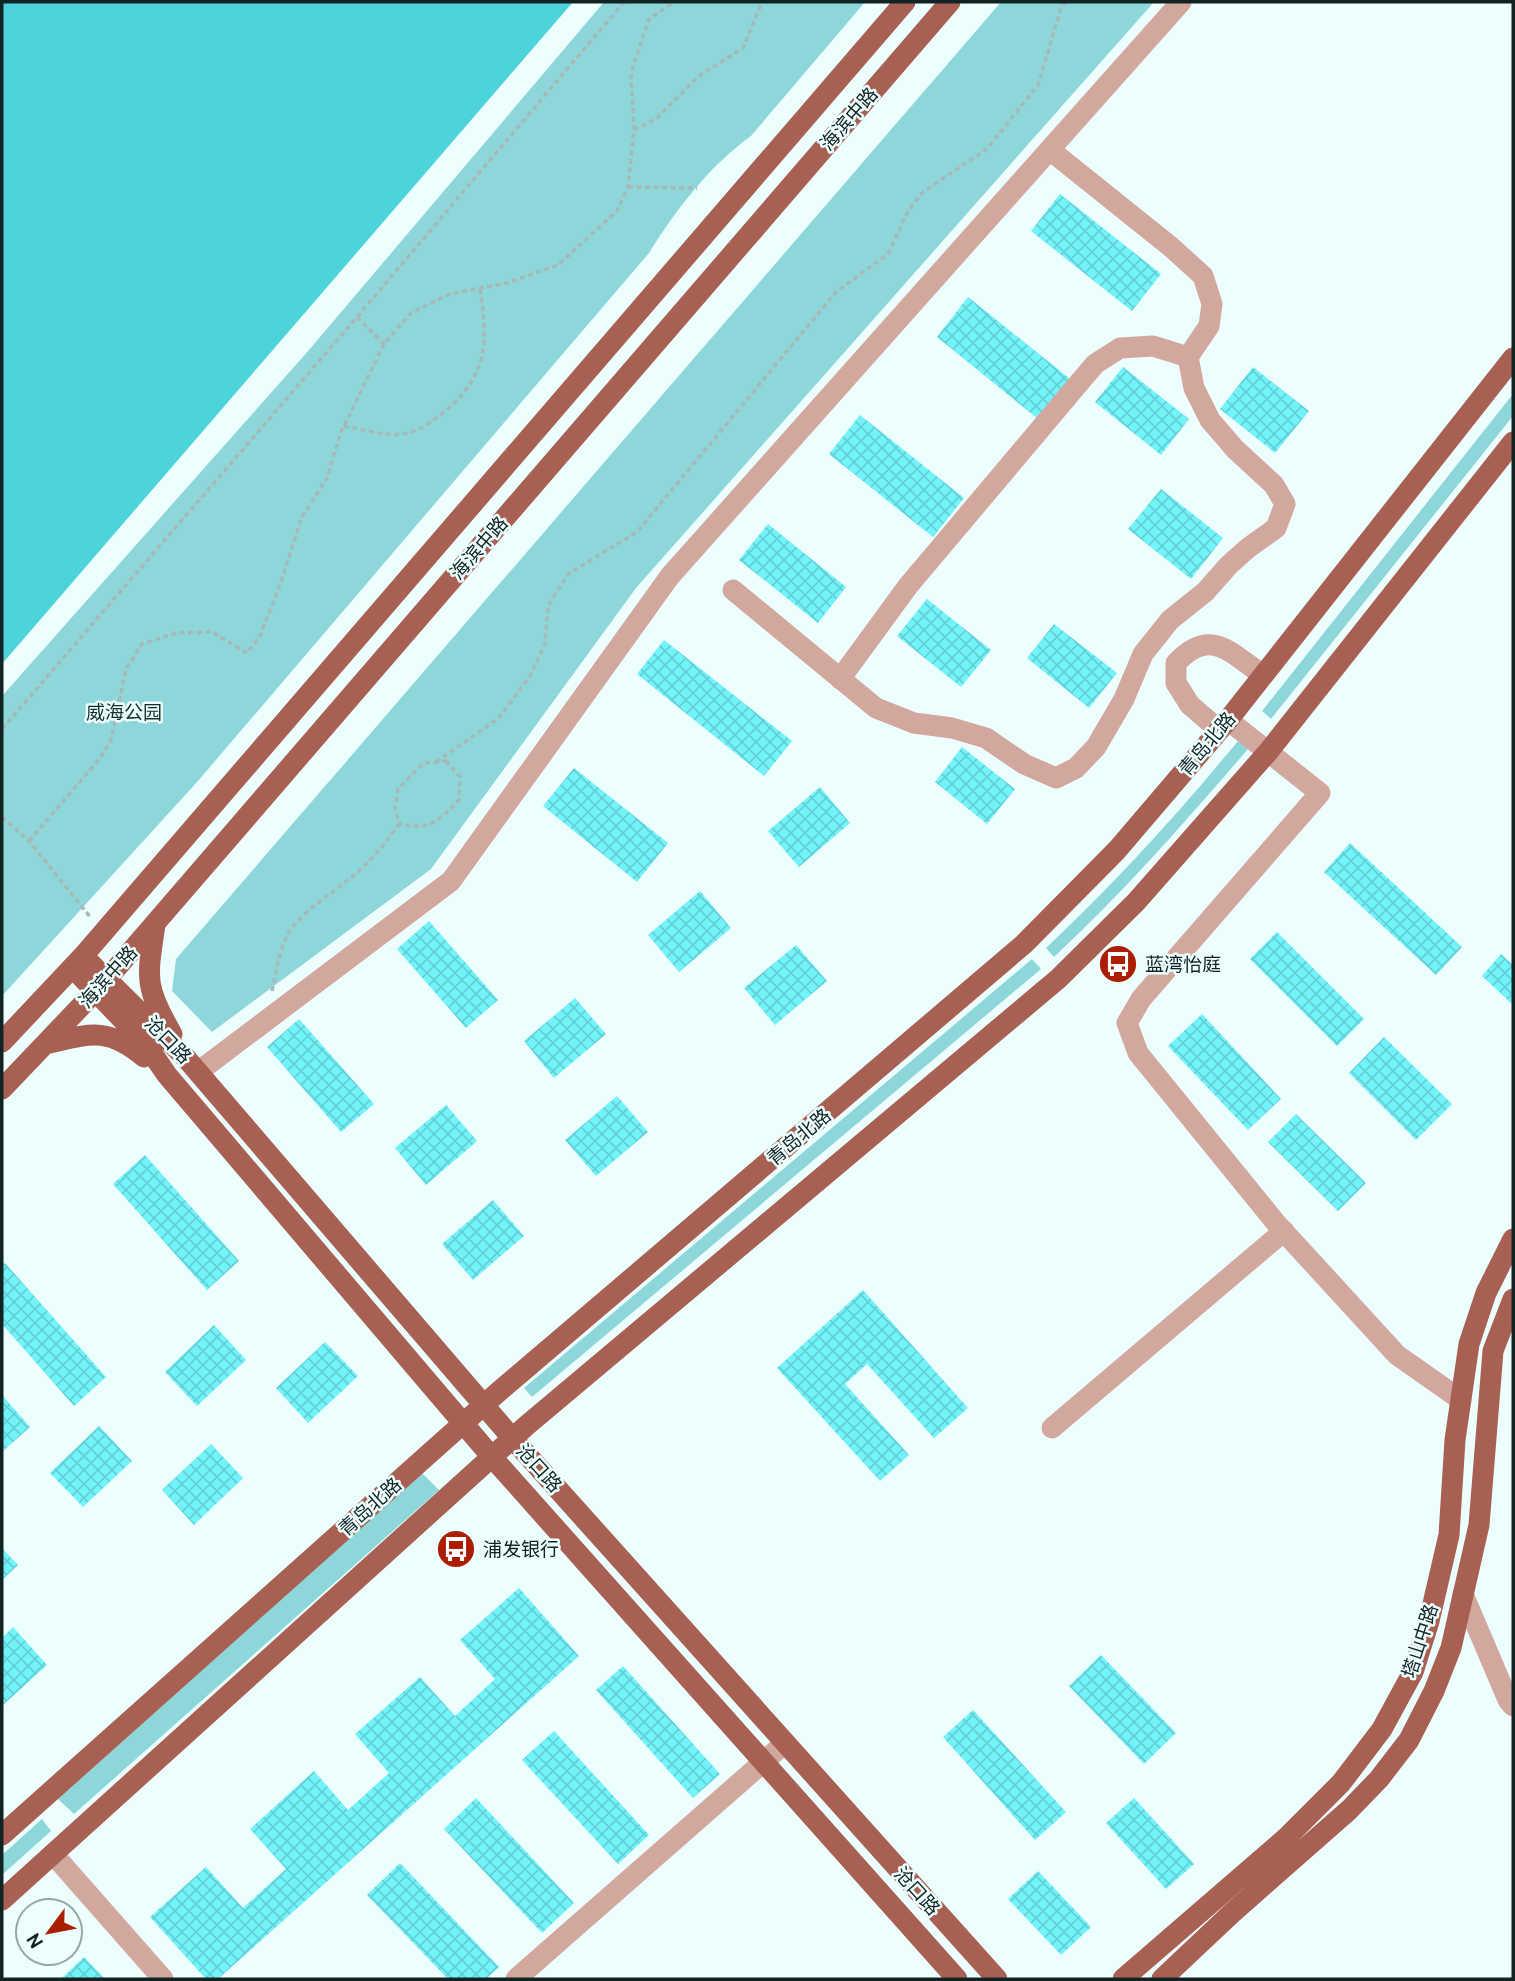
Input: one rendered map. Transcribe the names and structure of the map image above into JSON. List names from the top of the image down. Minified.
{"streets":{"main road":["海滨中路","青岛北路","沧口路","塔山中路"]},"crossings":[["海滨中路","沧口路"],["青岛北路","沧口路"]],"parks":["威海公园"],"places":{"bus stop":["蓝湾怡庭","浦发银行"]},"north":"bottom left"}
